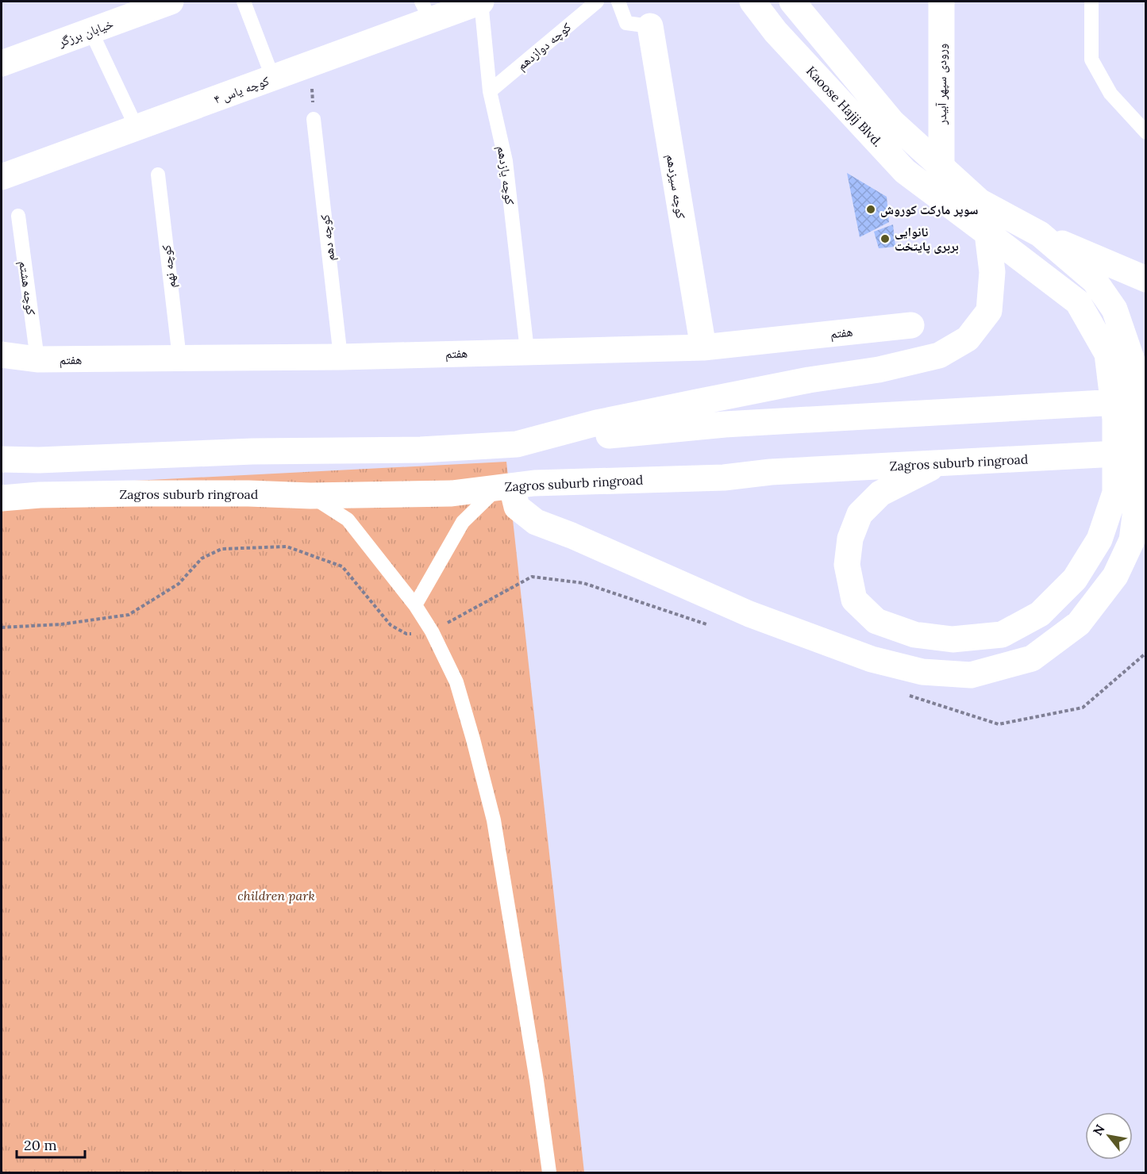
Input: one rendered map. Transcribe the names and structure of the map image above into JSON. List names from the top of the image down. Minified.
{"streets":{"main road":["خیابان برزگر","ورودی سپهر آبیدر","کوچه یاس ۴","Kaoose Hajij Blvd.","کوچه سیزدهم","هفتم","Zagros suburb ringroad"],"lane":["کوچه دوازدهم","کوچه یازدهم","کوچه دهم","کوچه نهم","کوچه هشتم"]},"crossings":[["کوچه دوازدهم","کوچه یازدهم"],["ورودی سپهر آبیدر","Kaoose Hajij Blvd."],["کوچه یاس ۴","کوچه یازدهم"],["کوچه یازدهم","هفتم"],["کوچه سیزدهم","هفتم"],["کوچه دهم","هفتم"],["کوچه نهم","هفتم"],["کوچه هشتم","هفتم"]],"parks":["children park"],"places":["سوپر مارکت کوروش","نانوایی بربری پایتخت"],"scale_bar":"20 m","north":"top left"}
